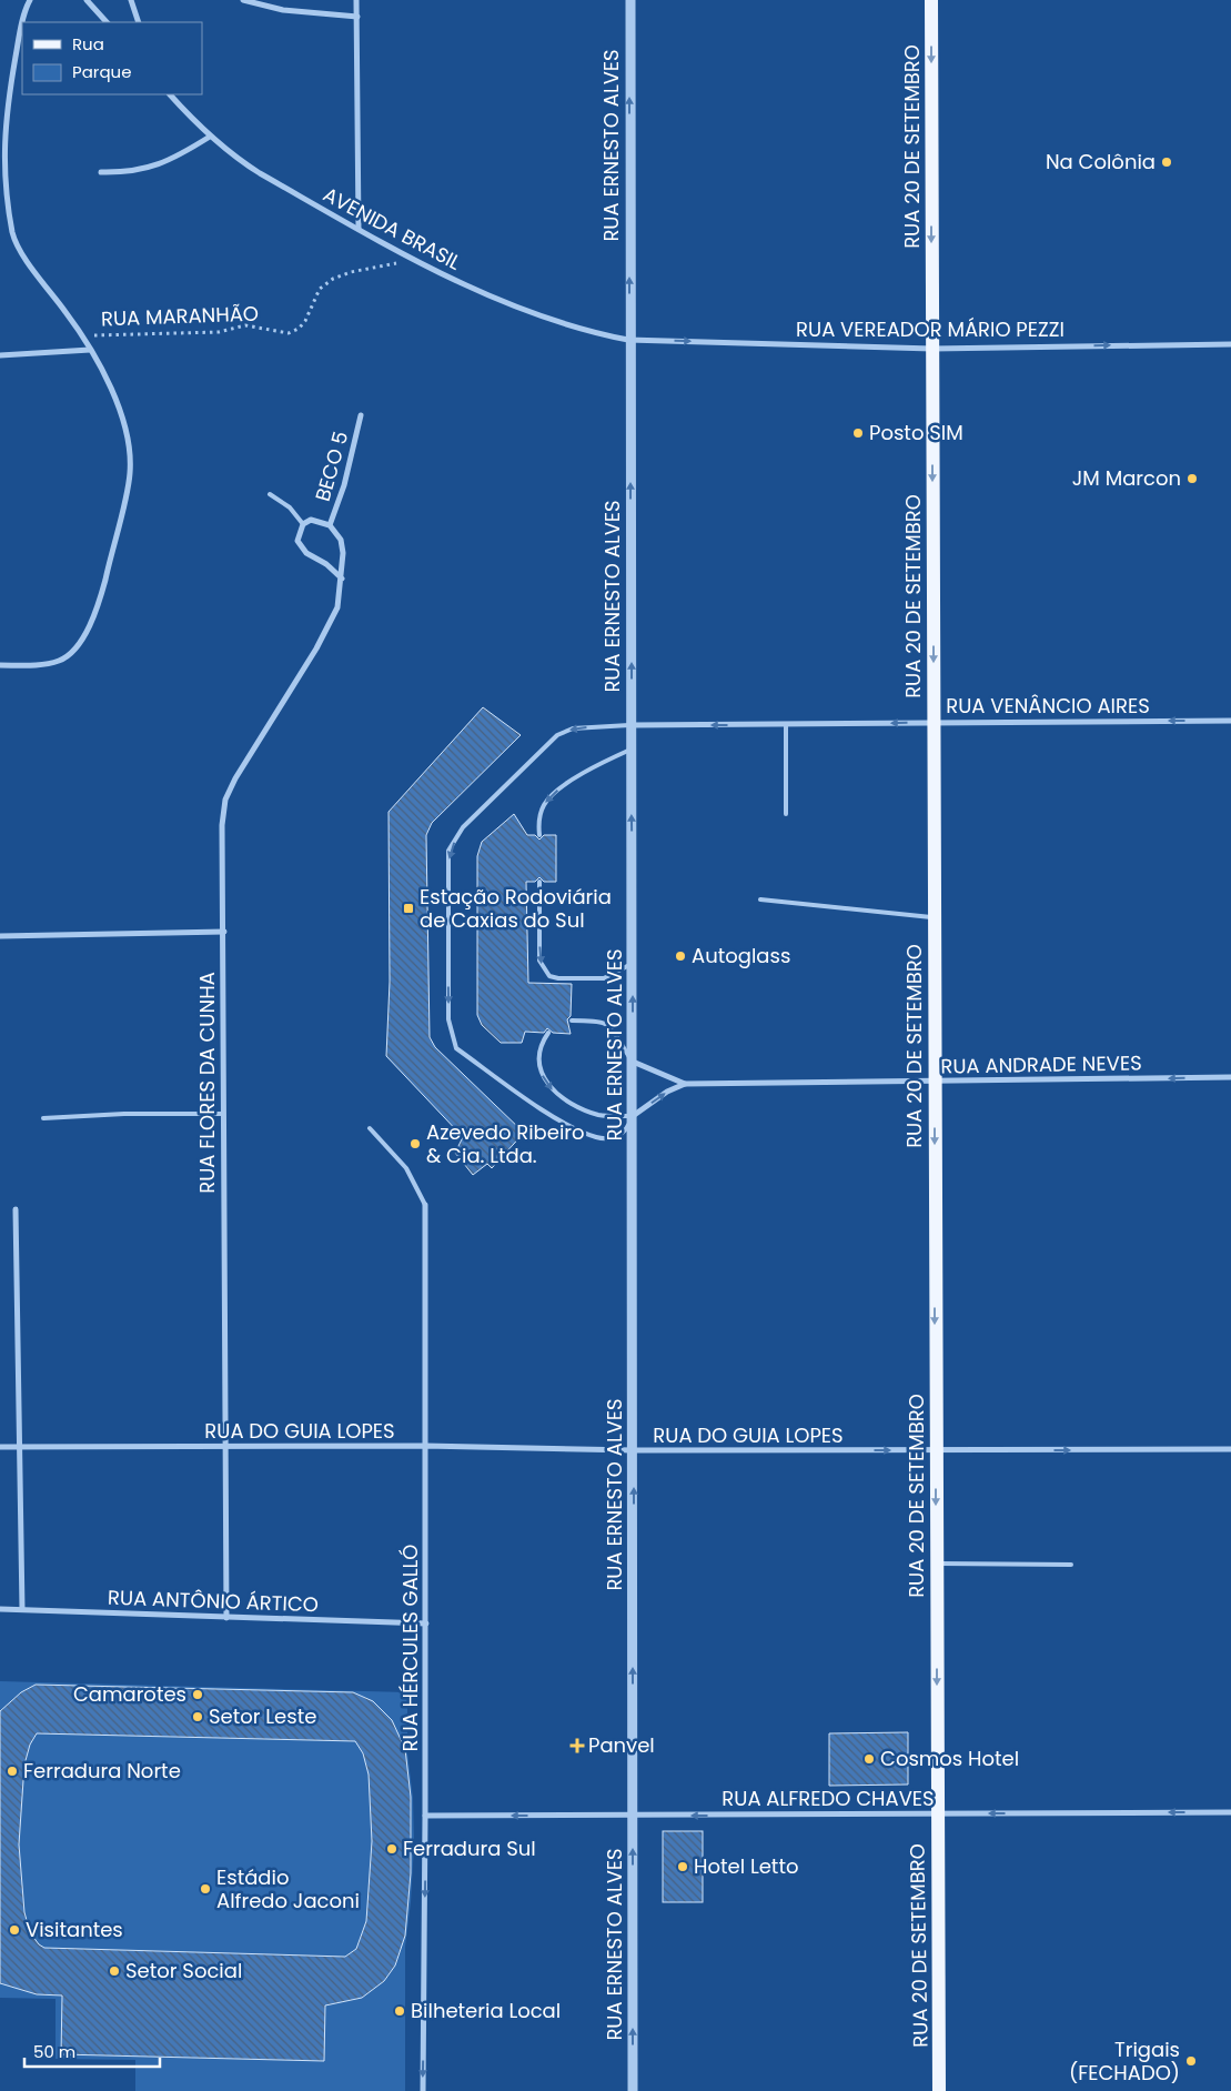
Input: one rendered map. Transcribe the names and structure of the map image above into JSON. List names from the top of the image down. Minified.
{"streets":{"main road":["RUA 20 DE SETEMBRO"],"street":["RUA ERNESTO ALVES","AVENIDA BRASIL","RUA MARANHÃO","RUA VEREADOR MÁRIO PEZZI","BECO 5","RUA VENÂNCIO AIRES","RUA ANDRADE NEVES","RUA FLORES DA CUNHA","RUA DO GUIA LOPES","RUA ANTÔNIO ÁRTICO","RUA HÉRCULES GALLÓ","RUA ALFREDO CHAVES"]},"crossings":[["RUA ERNESTO ALVES","AVENIDA BRASIL"],["RUA ERNESTO ALVES","RUA VEREADOR MÁRIO PEZZI"],["RUA ERNESTO ALVES","RUA VENÂNCIO AIRES"],["RUA ERNESTO ALVES","RUA ANDRADE NEVES"],["RUA ERNESTO ALVES","RUA DO GUIA LOPES"],["RUA ERNESTO ALVES","RUA ALFREDO CHAVES"],["RUA 20 DE SETEMBRO","RUA VEREADOR MÁRIO PEZZI"],["RUA 20 DE SETEMBRO","RUA VENÂNCIO AIRES"],["RUA 20 DE SETEMBRO","RUA ANDRADE NEVES"],["RUA 20 DE SETEMBRO","RUA DO GUIA LOPES"],["RUA 20 DE SETEMBRO","RUA ALFREDO CHAVES"],["AVENIDA BRASIL","RUA MARANHÃO"],["AVENIDA BRASIL","RUA VEREADOR MÁRIO PEZZI"],["BECO 5","RUA FLORES DA CUNHA"],["RUA FLORES DA CUNHA","RUA DO GUIA LOPES"],["RUA FLORES DA CUNHA","RUA ANTÔNIO ÁRTICO"],["RUA DO GUIA LOPES","RUA HÉRCULES GALLÓ"],["RUA ANTÔNIO ÁRTICO","RUA HÉRCULES GALLÓ"],["RUA HÉRCULES GALLÓ","RUA ALFREDO CHAVES"]],"one_way":["RUA ERNESTO ALVES","RUA 20 DE SETEMBRO","RUA VEREADOR MÁRIO PEZZI","RUA VENÂNCIO AIRES","RUA DO GUIA LOPES","RUA ALFREDO CHAVES"],"places":{"other":["Na Colônia","Posto SIM","JM Marcon","Autoglass","Azevedo Ribeiro & Cia. Ltda.","Camarotes","Setor Leste","Cosmos Hotel","Ferradura Norte","Ferradura Sul","Hotel Letto","Estádio Alfredo Jaconi","Visitantes","Setor Social","Bilheteria Local","Trigais (FECHADO)"],"transit":["Estação Rodoviária de Caxias do Sul"],"health":["Panvel"]},"legend":["Rua","Parque"],"scale_bar":"50 m"}
